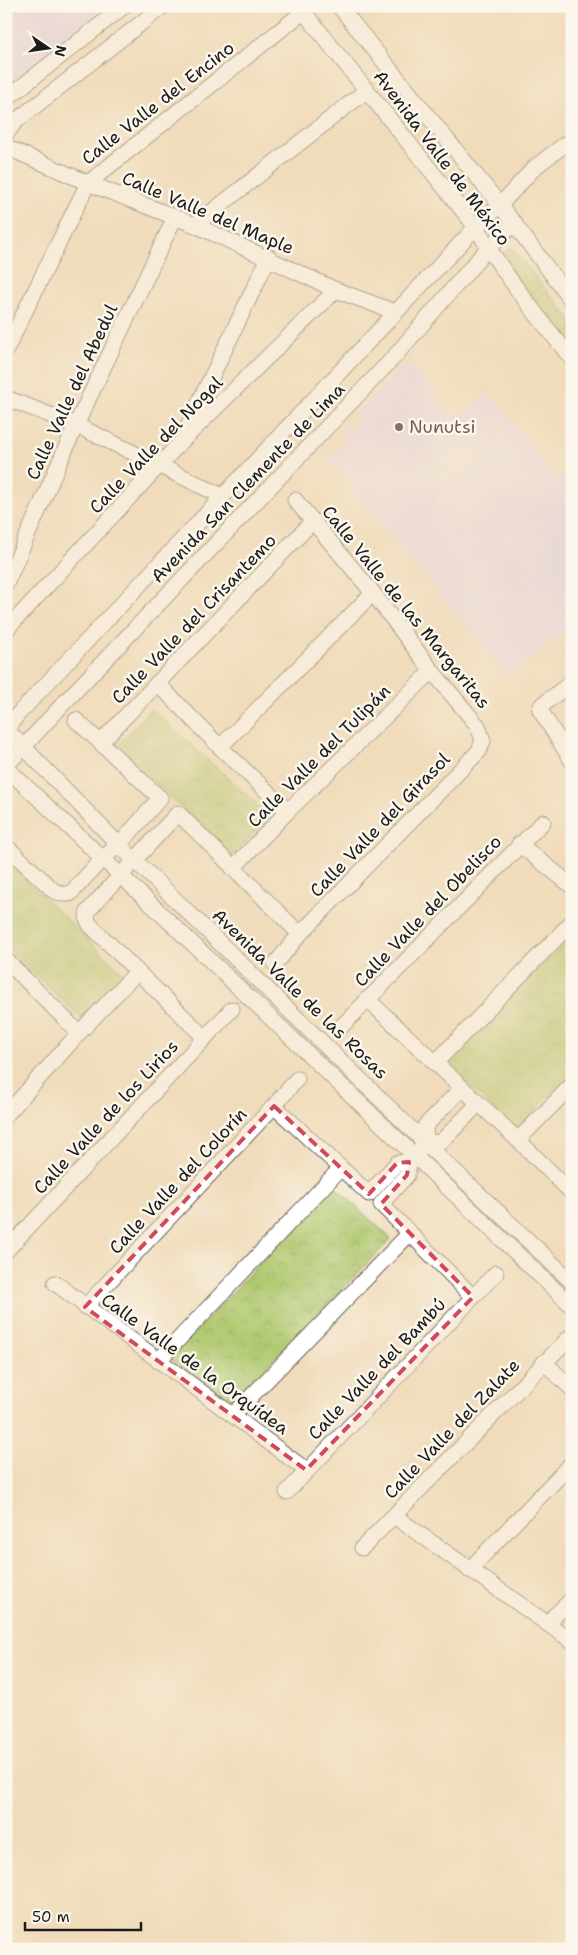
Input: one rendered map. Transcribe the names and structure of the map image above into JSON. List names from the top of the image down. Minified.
{"streets":{"street":["Calle Valle del Encino","Avenida Valle de México","Calle Valle del Maple","Calle Valle del Abedul","Calle Valle del Nogal","Avenida San Clemente de Lima","Calle Valle de las Margaritas","Calle Valle del Crisantemo","Calle Valle del Tulipán","Calle Valle del Girasol","Calle Valle del Obelisco","Avenida Valle de las Rosas","Calle Valle de los Lirios","Calle Valle del Colorín","Calle Valle de la Orquídea","Calle Valle del Bambú","Calle Valle del Zalate"]},"crossings":[["Calle Valle del Encino","Avenida Valle de México"],["Calle Valle del Encino","Calle Valle del Maple"],["Avenida Valle de México","Avenida San Clemente de Lima"],["Calle Valle del Maple","Calle Valle del Abedul"],["Calle Valle del Maple","Calle Valle del Nogal"],["Calle Valle del Maple","Avenida San Clemente de Lima"],["Avenida San Clemente de Lima","Avenida Valle de las Rosas"],["Calle Valle de las Margaritas","Calle Valle del Crisantemo"],["Calle Valle de las Margaritas","Calle Valle del Tulipán"],["Calle Valle de las Margaritas","Calle Valle del Girasol"],["Calle Valle del Colorín","Calle Valle de la Orquídea"],["Calle Valle de la Orquídea","Calle Valle del Bambú"]],"places":["Nunutsi"],"scale_bar":"50 m","north":"right"}
